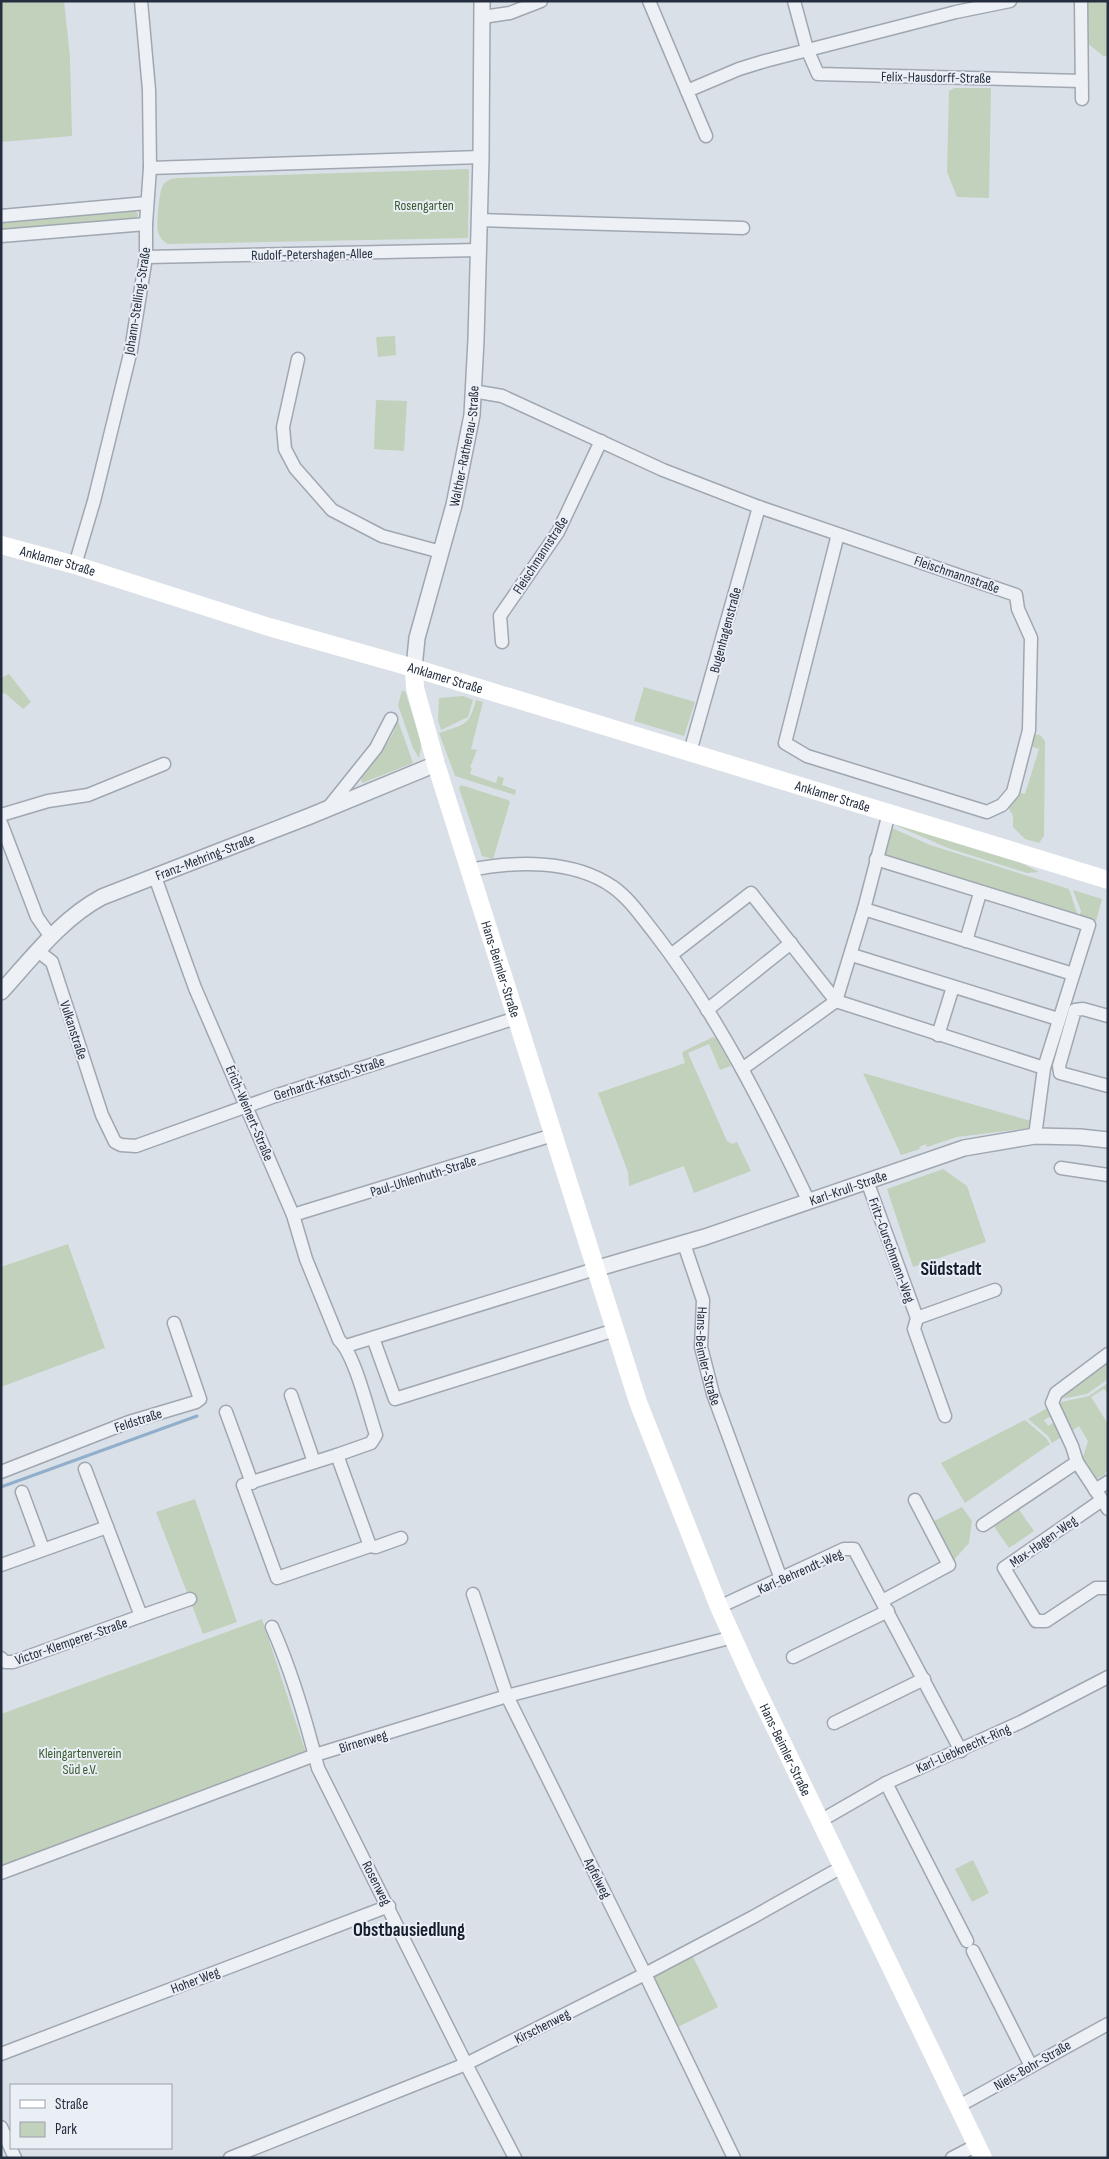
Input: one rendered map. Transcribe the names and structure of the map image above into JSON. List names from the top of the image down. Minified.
{"streets":{"main road":["Anklamer Straße","Hans-Beimler-Straße"],"street":["Felix-Hausdorff-Straße","Rudolf-Petershagen-Allee","Johann-Stelling-Straße","Walther-Rathenau-Straße","Fleischmannstraße","Bugenhagenstraße","Franz-Mehring-Straße","Vulkanstraße","Gerhardt-Katsch-Straße","Erich-Weinert-Straße","Paul-Uhlenhuth-Straße","Karl-Krull-Straße","Fritz-Curschmann-Weg","Feldstraße","Max-Hagen-Weg","Karl-Behrendt-Weg","Victor-Klemperer-Straße","Birnenweg","Karl-Liebknecht-Ring","Apfelweg","Rosenweg","Hoher Weg","Kirschenweg","Niels-Bohr-Straße"]},"crossings":[["Rudolf-Petershagen-Allee","Johann-Stelling-Straße"],["Rudolf-Petershagen-Allee","Walther-Rathenau-Straße"],["Johann-Stelling-Straße","Anklamer Straße"],["Walther-Rathenau-Straße","Fleischmannstraße"],["Walther-Rathenau-Straße","Anklamer Straße"],["Walther-Rathenau-Straße","Hans-Beimler-Straße"],["Fleischmannstraße","Bugenhagenstraße"],["Anklamer Straße","Bugenhagenstraße"],["Anklamer Straße","Hans-Beimler-Straße"],["Franz-Mehring-Straße","Hans-Beimler-Straße"],["Franz-Mehring-Straße","Vulkanstraße"],["Franz-Mehring-Straße","Erich-Weinert-Straße"],["Hans-Beimler-Straße","Gerhardt-Katsch-Straße"],["Hans-Beimler-Straße","Paul-Uhlenhuth-Straße"],["Hans-Beimler-Straße","Karl-Krull-Straße"],["Hans-Beimler-Straße","Karl-Behrendt-Weg"],["Hans-Beimler-Straße","Birnenweg"],["Hans-Beimler-Straße","Karl-Liebknecht-Ring"],["Hans-Beimler-Straße","Kirschenweg"],["Hans-Beimler-Straße","Niels-Bohr-Straße"],["Vulkanstraße","Gerhardt-Katsch-Straße"],["Gerhardt-Katsch-Straße","Erich-Weinert-Straße"],["Erich-Weinert-Straße","Paul-Uhlenhuth-Straße"],["Karl-Krull-Straße","Fritz-Curschmann-Weg"],["Karl-Behrendt-Weg","Karl-Liebknecht-Ring"],["Birnenweg","Apfelweg"],["Birnenweg","Rosenweg"],["Apfelweg","Kirschenweg"],["Rosenweg","Hoher Weg"],["Rosenweg","Kirschenweg"]],"districts":["Südstadt","Obstbausiedlung"],"parks":["Rosengarten","Kleingartenverein Süd e.V."],"legend":["Straße","Park"]}
